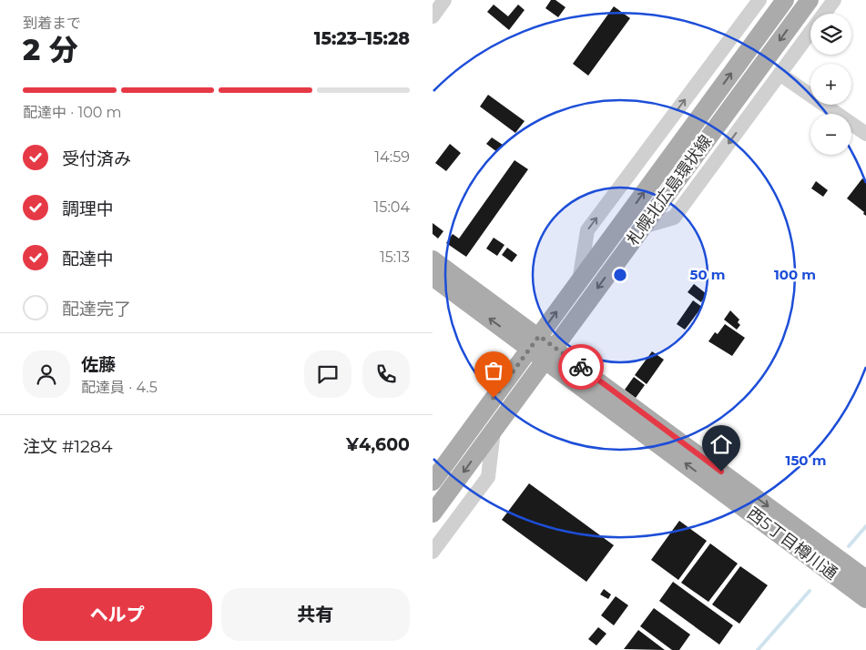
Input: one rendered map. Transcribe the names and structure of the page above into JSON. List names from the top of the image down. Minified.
{"streets":{"main road":["札幌北広島環状線","西5丁目樽川通"]},"crossings":[["札幌北広島環状線","西5丁目樽川通"]],"page":{"heading":["2 分","到着まで","15:23–15:28"],"panel":["佐藤","配達員 · 4.5","注文 #1284","¥4,600"],"map_buttons":["+","−"],"bar":"配達中 · 100 m","list":[["受付済み","14:59"],["調理中","15:04"],["配達中","15:13"],"配達完了"],"buttons":["ヘルプ","共有"]},"rings":["50 m","100 m","150 m"]}
